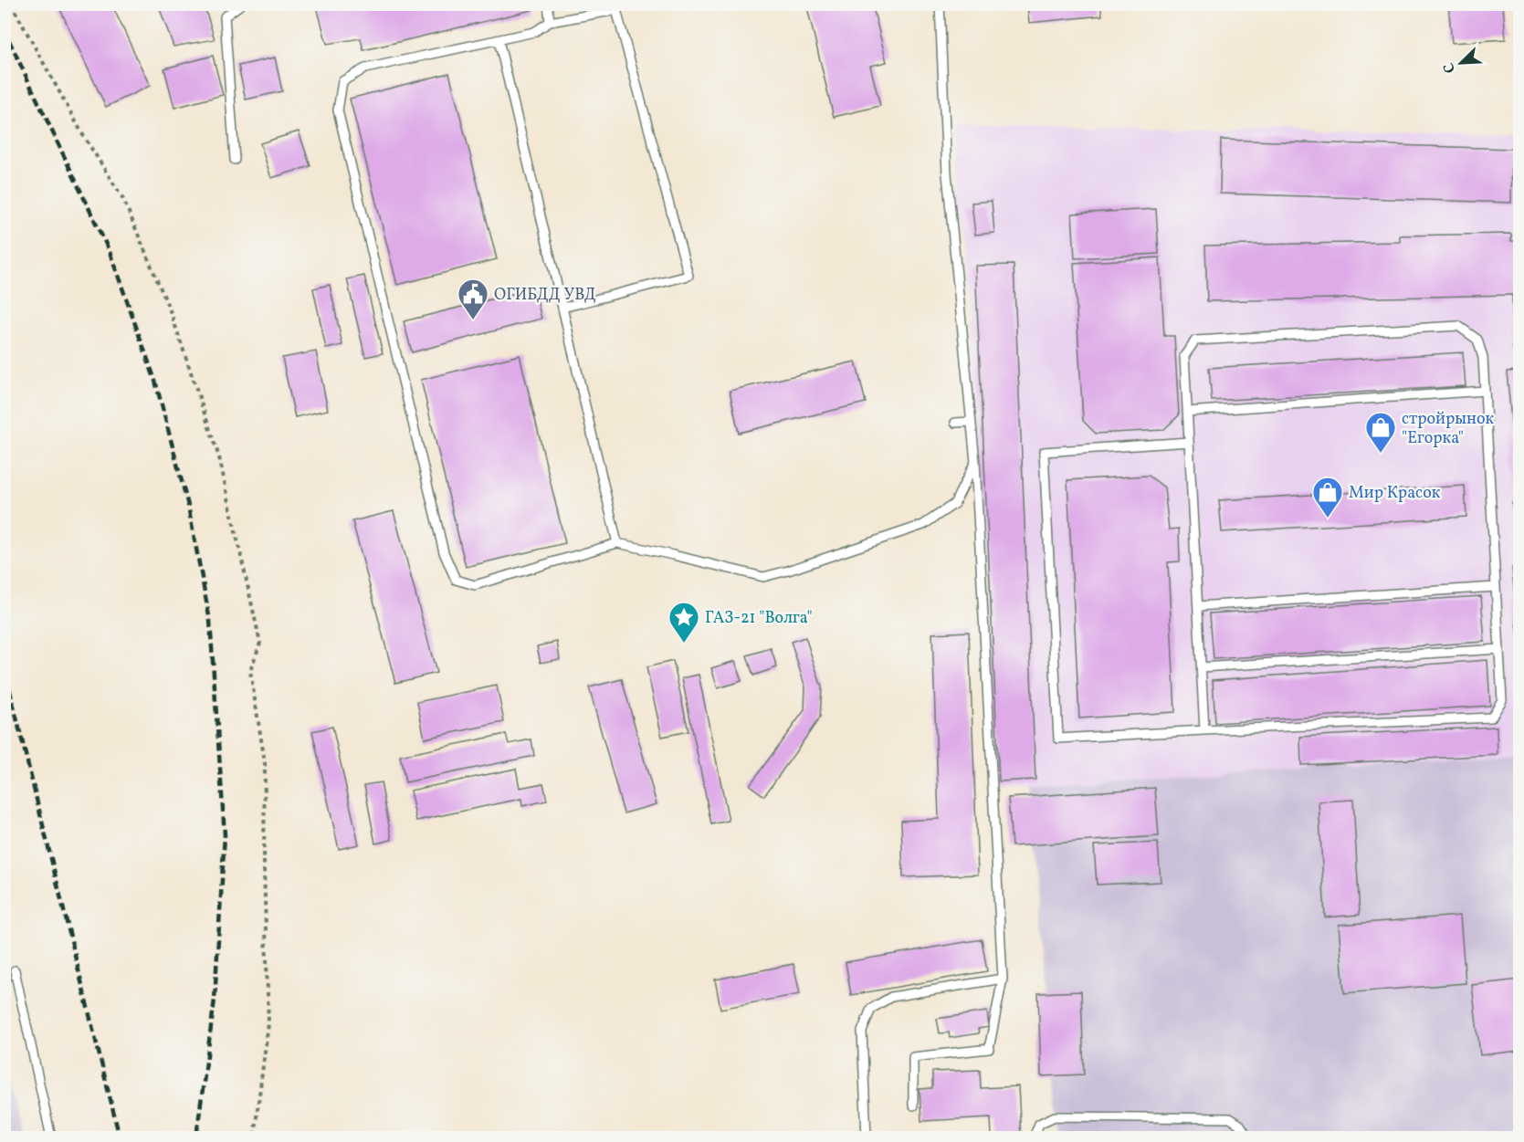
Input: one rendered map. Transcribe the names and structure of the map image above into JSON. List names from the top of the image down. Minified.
{"places":{"public building":["ОГИБДД УВД"],"shop":["стройрынок \"Егорка\"","Мир Красок"],"place":["ГАЗ-21 \"Волга\""]},"north":"bottom left"}
